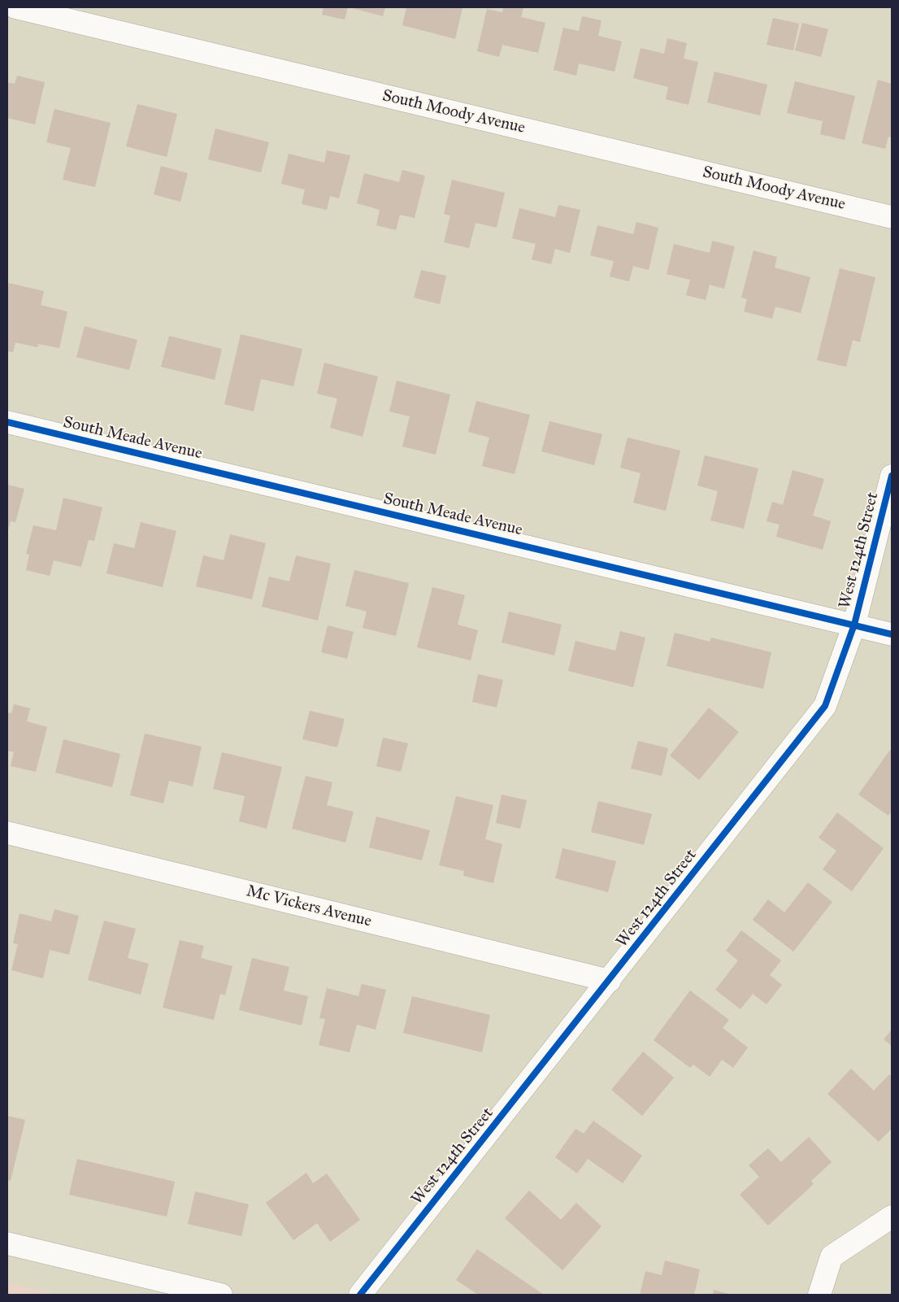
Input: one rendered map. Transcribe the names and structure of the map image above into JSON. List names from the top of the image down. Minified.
{"streets":{"street":["South Moody Avenue","South Meade Avenue","West 124th Street","Mc Vickers Avenue"]},"crossings":[["South Meade Avenue","West 124th Street"],["West 124th Street","Mc Vickers Avenue"]]}
